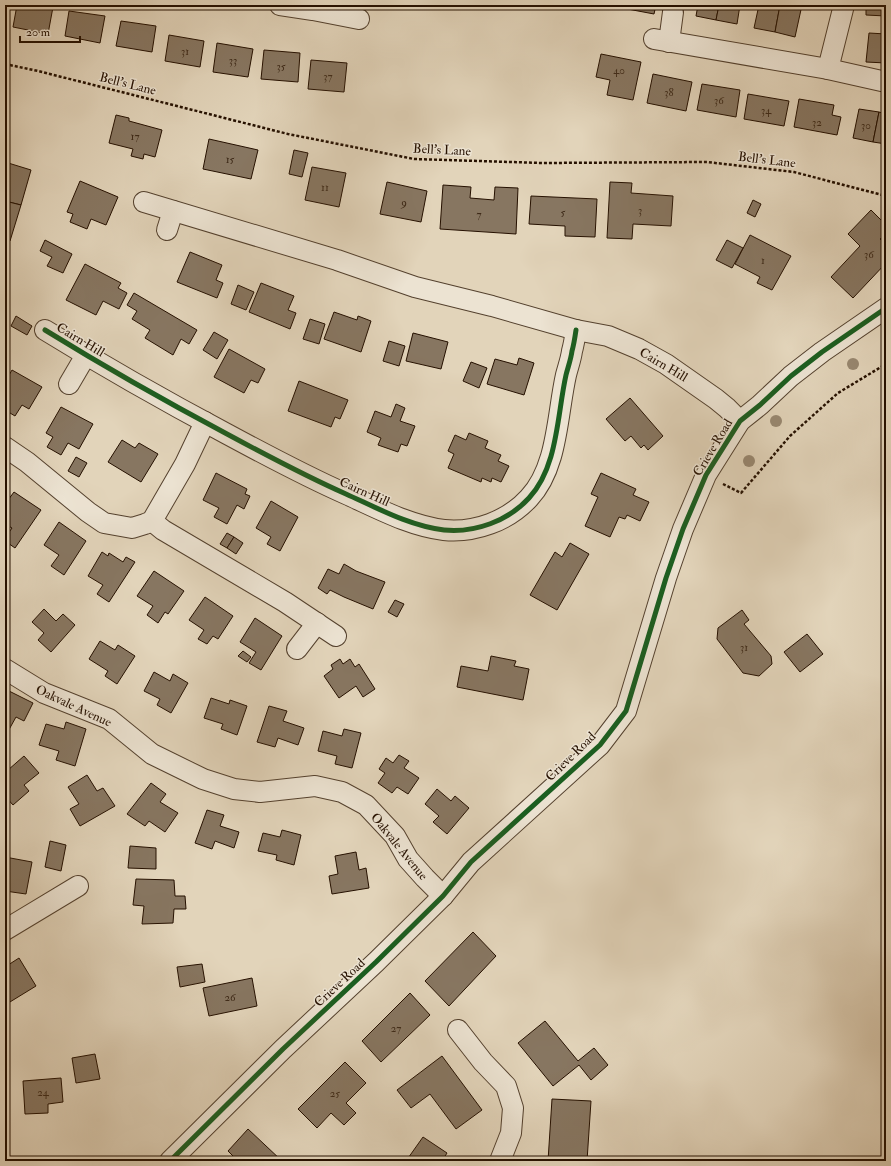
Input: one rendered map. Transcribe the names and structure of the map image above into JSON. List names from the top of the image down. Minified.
{"streets":{"street":["Cairn Hill","Crieve Road","Oakvale Avenue"],"path":["Bell's Lane"]},"crossings":[["Cairn Hill","Crieve Road"],["Crieve Road","Oakvale Avenue"]],"house_numbers":["31","33","35","40","37","38","36","34","32","30","17","15","11","9","3","5","7","36","1","31","26","27","24","25"],"scale_bar":"20 m"}
